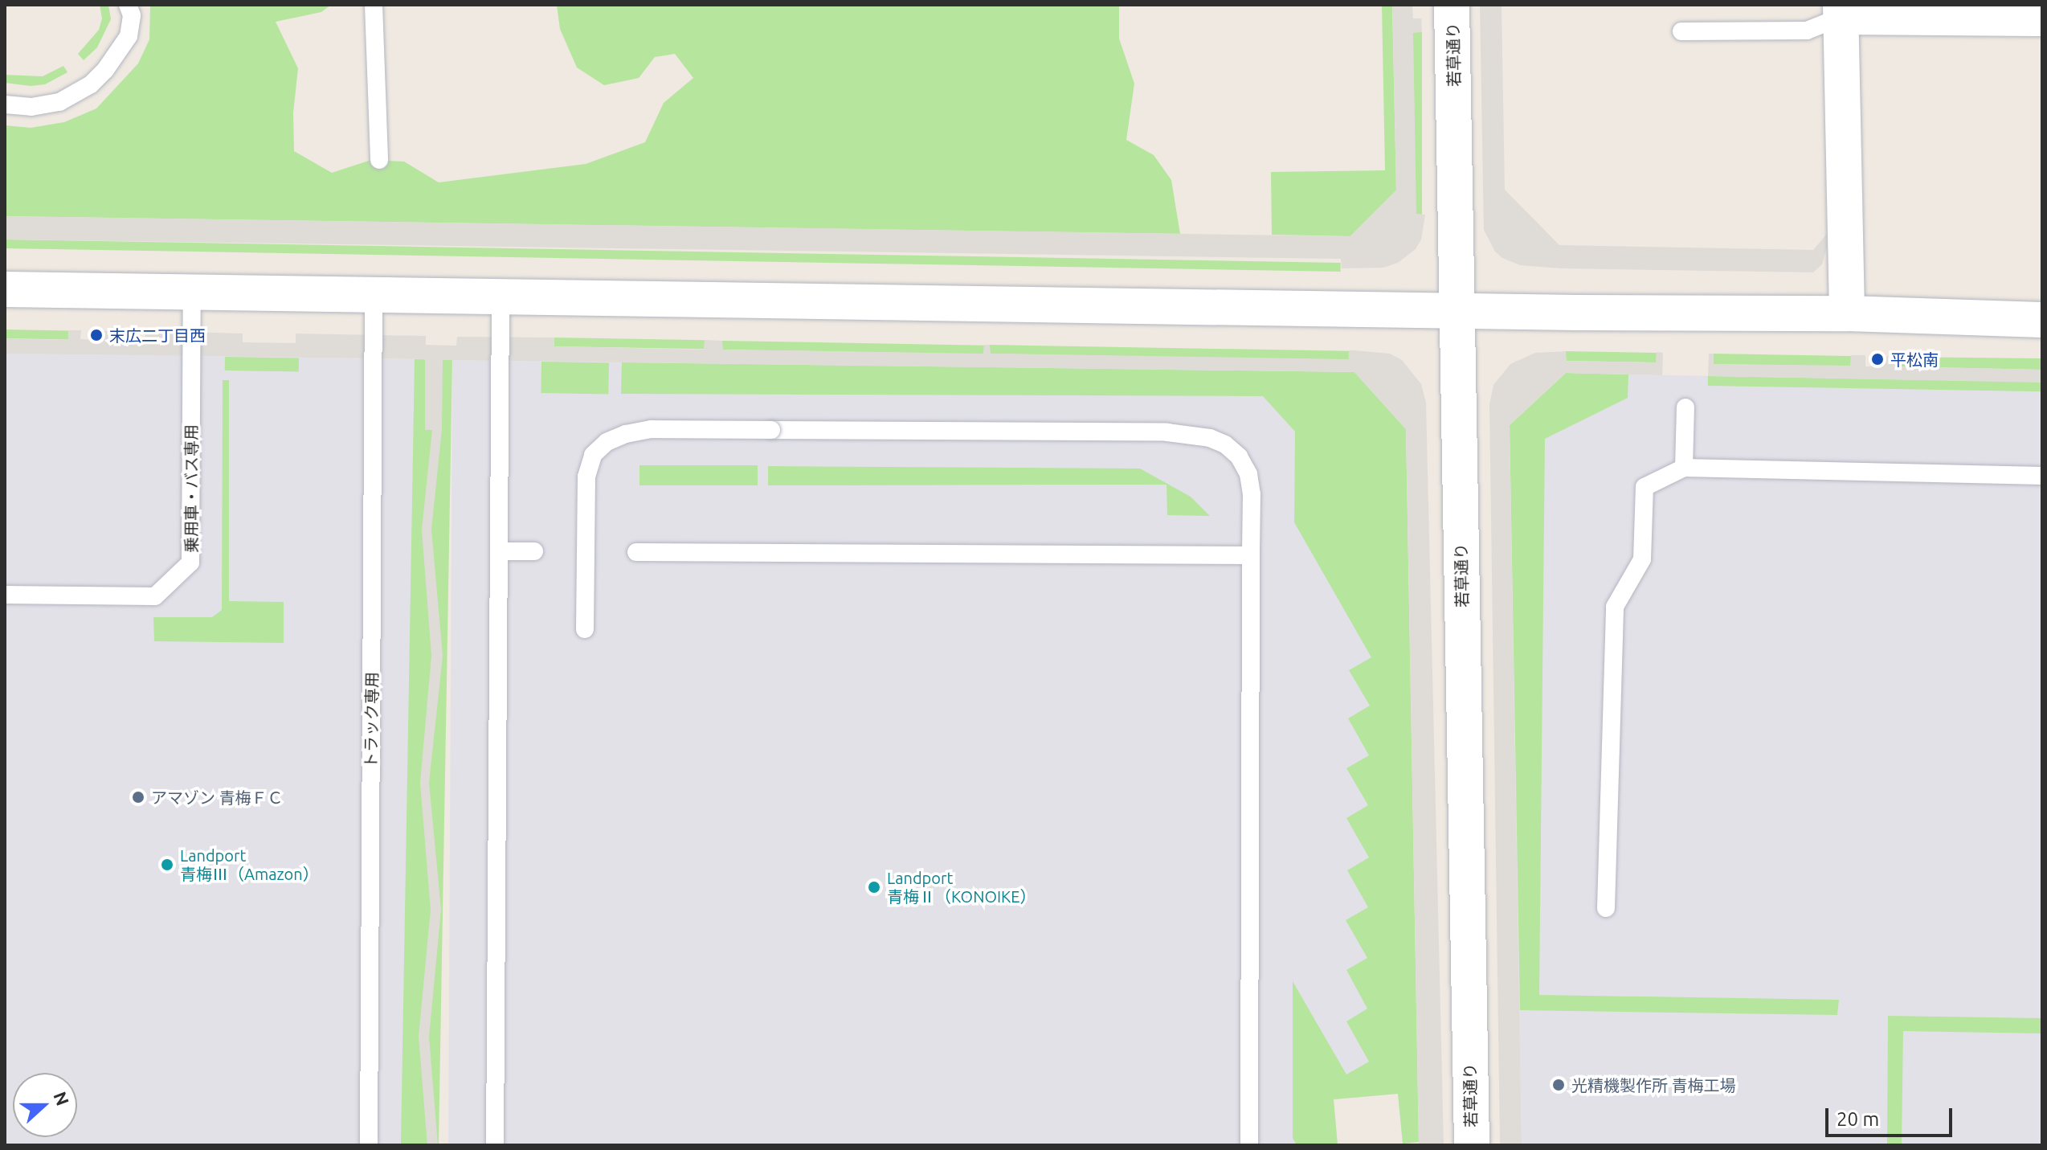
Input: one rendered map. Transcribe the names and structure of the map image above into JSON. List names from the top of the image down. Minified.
{"streets":{"street":["若草通り"],"lane":["乗用車・バス専用","トラック専用"]},"places":["末広二丁目西","平松南","アマゾン 青梅ＦＣ","Landport 青梅Ⅲ（Amazon）","Landport 青梅Ⅱ（KONOIKE）","光精機製作所 青梅工場"],"scale_bar":"20 m","north":"right"}
